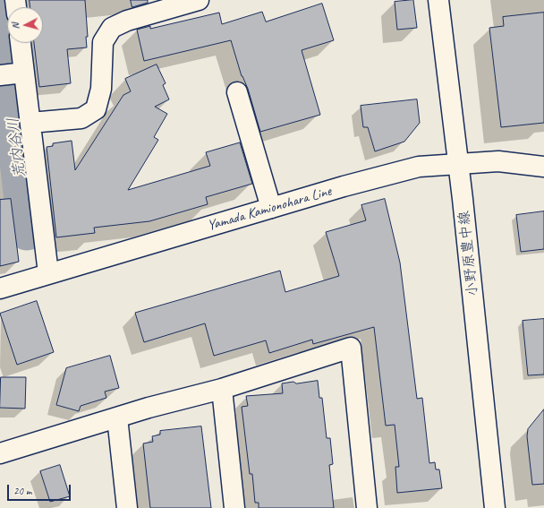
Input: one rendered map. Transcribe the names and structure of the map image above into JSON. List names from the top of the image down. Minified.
{"streets":{"street":["Yamada Kamionohara Line","小野原豊中線"]},"crossings":[["Yamada Kamionohara Line","小野原豊中線"]],"water":["荒内谷川"],"scale_bar":"20 m","north":"left"}
